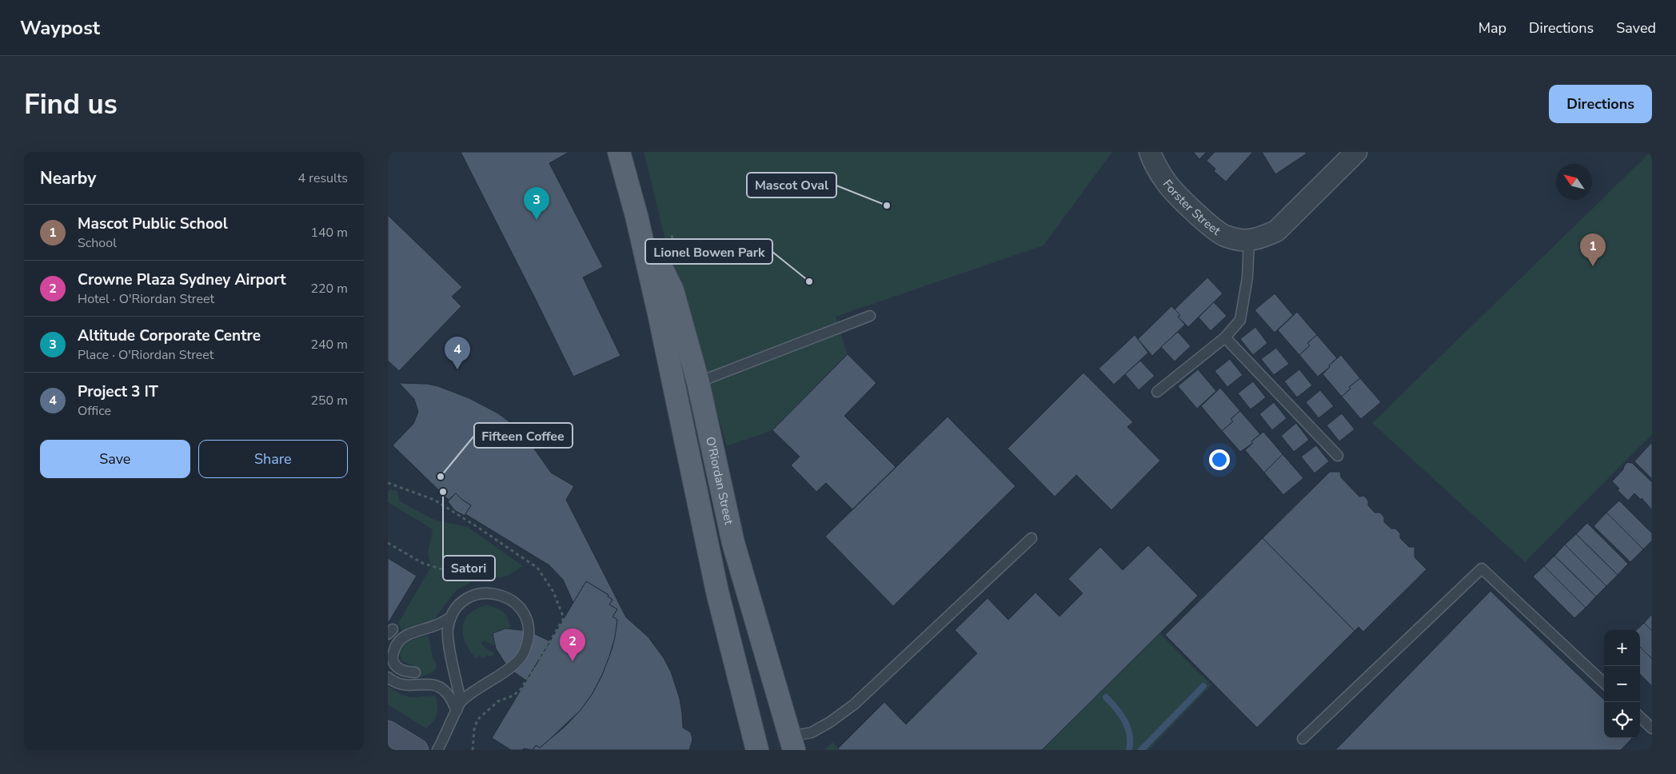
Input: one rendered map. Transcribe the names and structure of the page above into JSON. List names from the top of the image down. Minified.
{"streets":{"main road":["O'Riordan Street"],"street":["Forster Street"]},"places":["Mascot Oval","Lionel Bowen Park","Fifteen Coffee","Satori"],"north":"top left","page":{"header":"Waypost","nav":["Map","Directions","Saved"],"buttons":["Directions",["Save","Share"]],"title":"Find us","heading":["Nearby","4 results"],"pins":["3","1","4","2"],"list":[{"mark":"1","name":"Mascot Public School","note":"School","value":"140 m"},{"mark":"2","name":"Crowne Plaza Sydney Airport","note":"Hotel · O'Riordan Street","value":"220 m"},{"mark":"3","name":"Altitude Corporate Centre","note":"Place · O'Riordan Street","value":"240 m"},{"mark":"4","name":"Project 3 IT","note":"Office","value":"250 m"}],"map_buttons":["+","−"]}}
